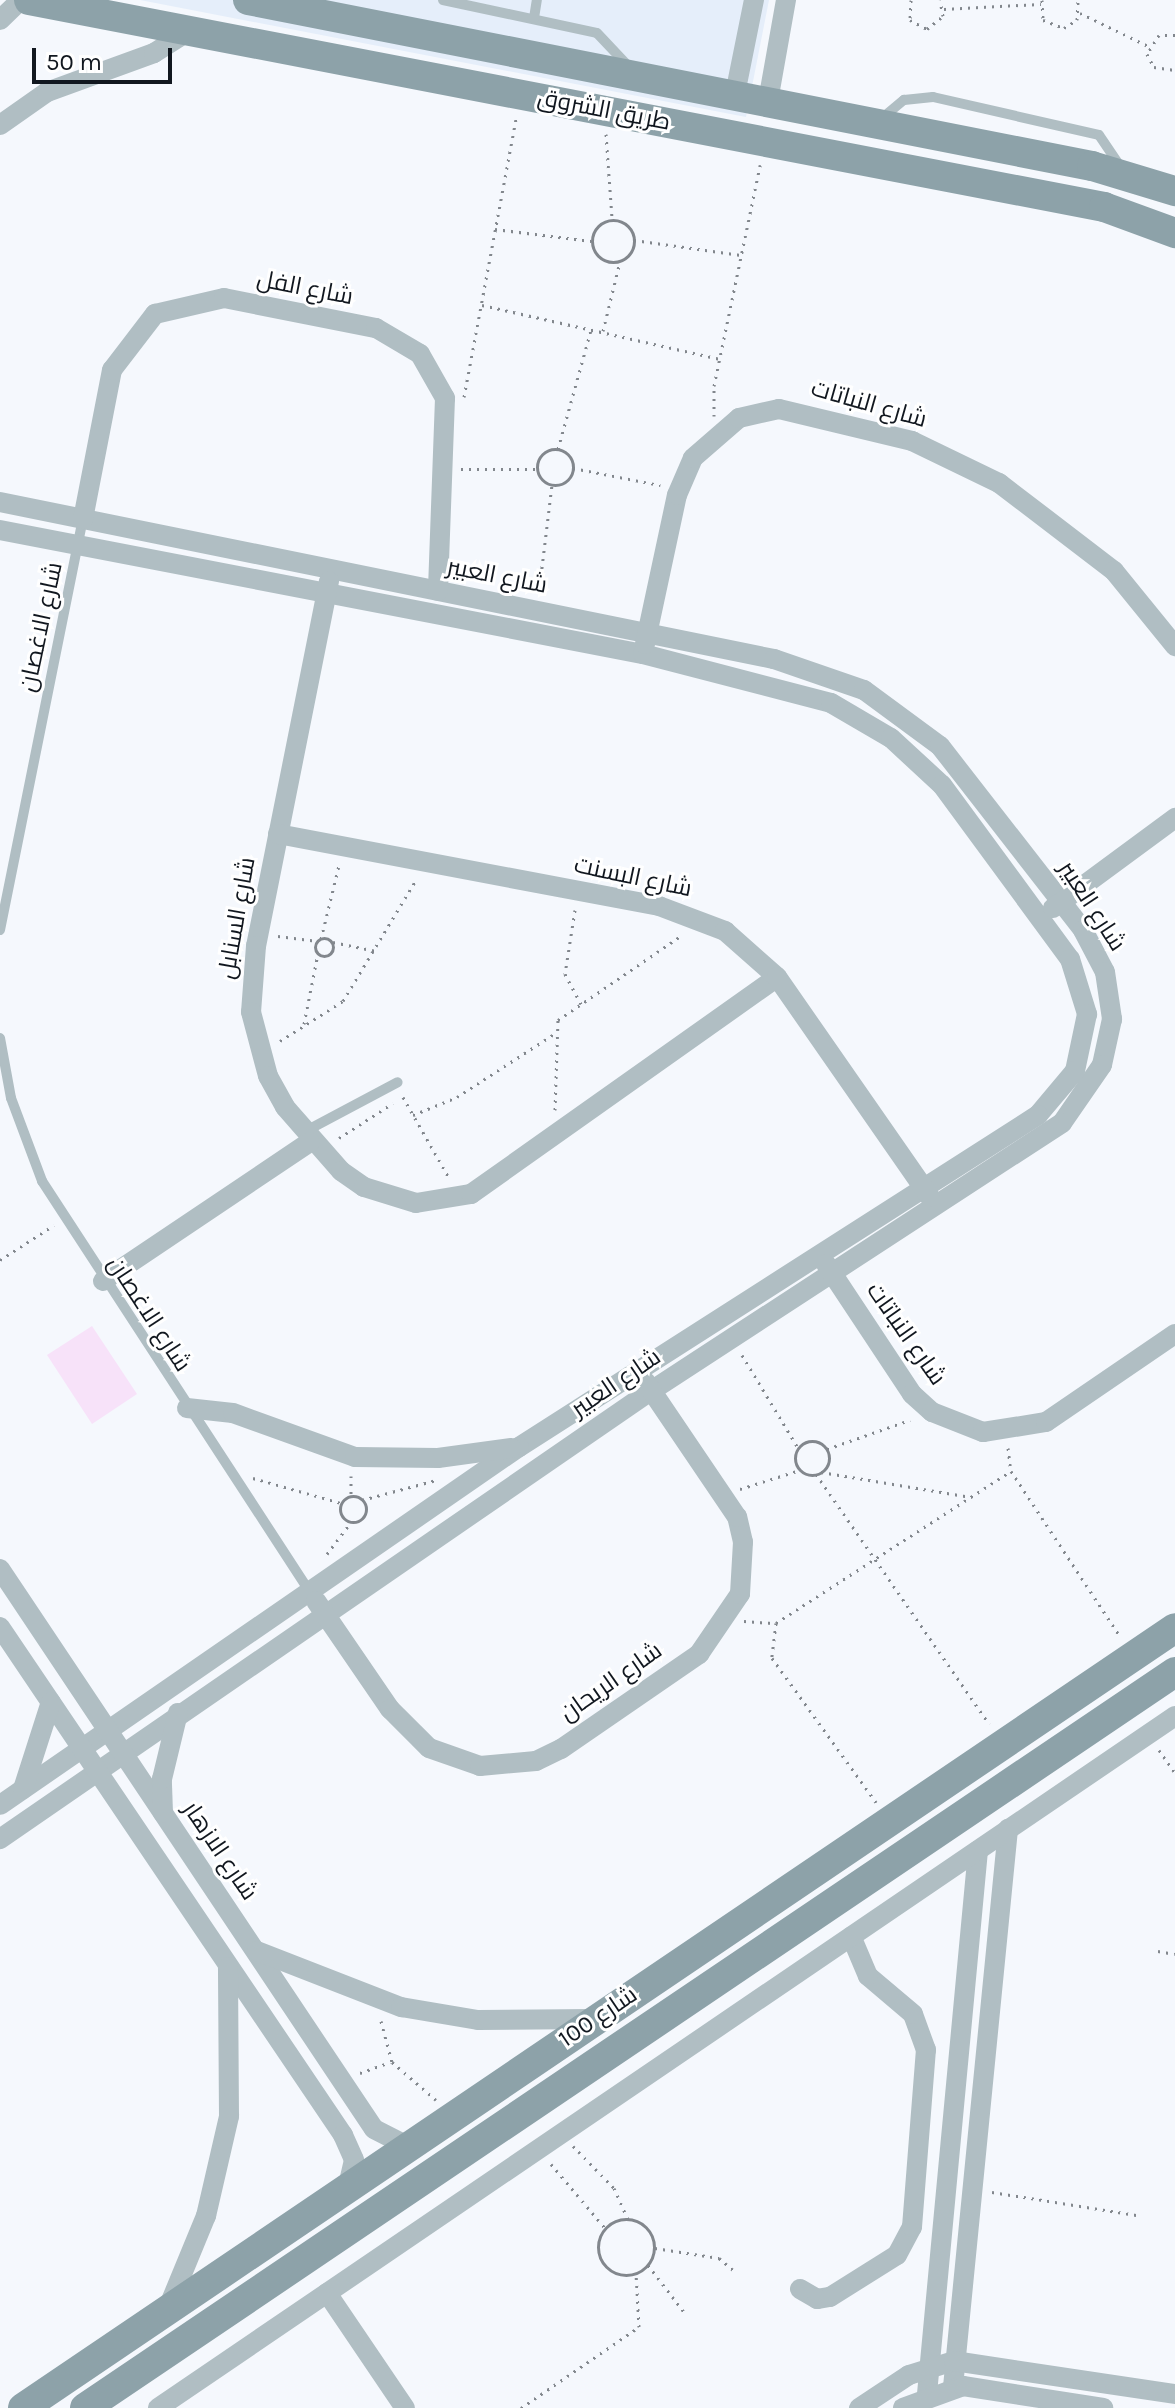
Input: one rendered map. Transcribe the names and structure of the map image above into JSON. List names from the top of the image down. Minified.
{"streets":{"street":["طريق الشروق","شارع الفل","شارع النباتات","شارع العبير","شارع البسنت","شارع السنابل","شارع الريحان","شارع الازهار","شارع 100"],"lane":["شارع الاغصان"]},"crossings":[["شارع الفل","شارع العبير"],["شارع الفل","شارع الاغصان"],["شارع النباتات","شارع العبير"],["شارع العبير","شارع الاغصان"],["شارع العبير","شارع البسنت"],["شارع العبير","شارع السنابل"],["شارع العبير","شارع الريحان"],["شارع العبير","شارع الازهار"],["شارع الاغصان","شارع الريحان"],["شارع البسنت","شارع السنابل"],["شارع الازهار","شارع 100"]],"scale_bar":"50 m"}
